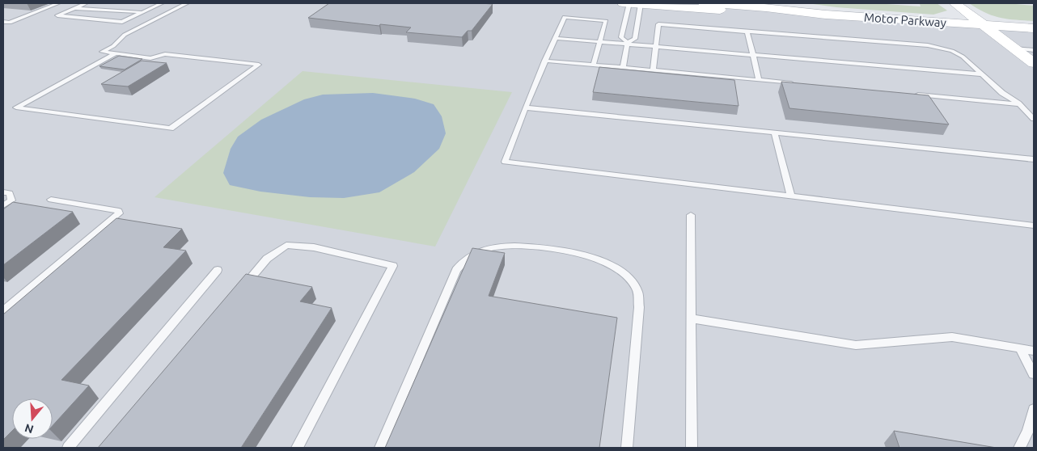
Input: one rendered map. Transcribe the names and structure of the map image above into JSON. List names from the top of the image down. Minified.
{"streets":{"main road":["Motor Parkway"]},"north":"bottom"}
